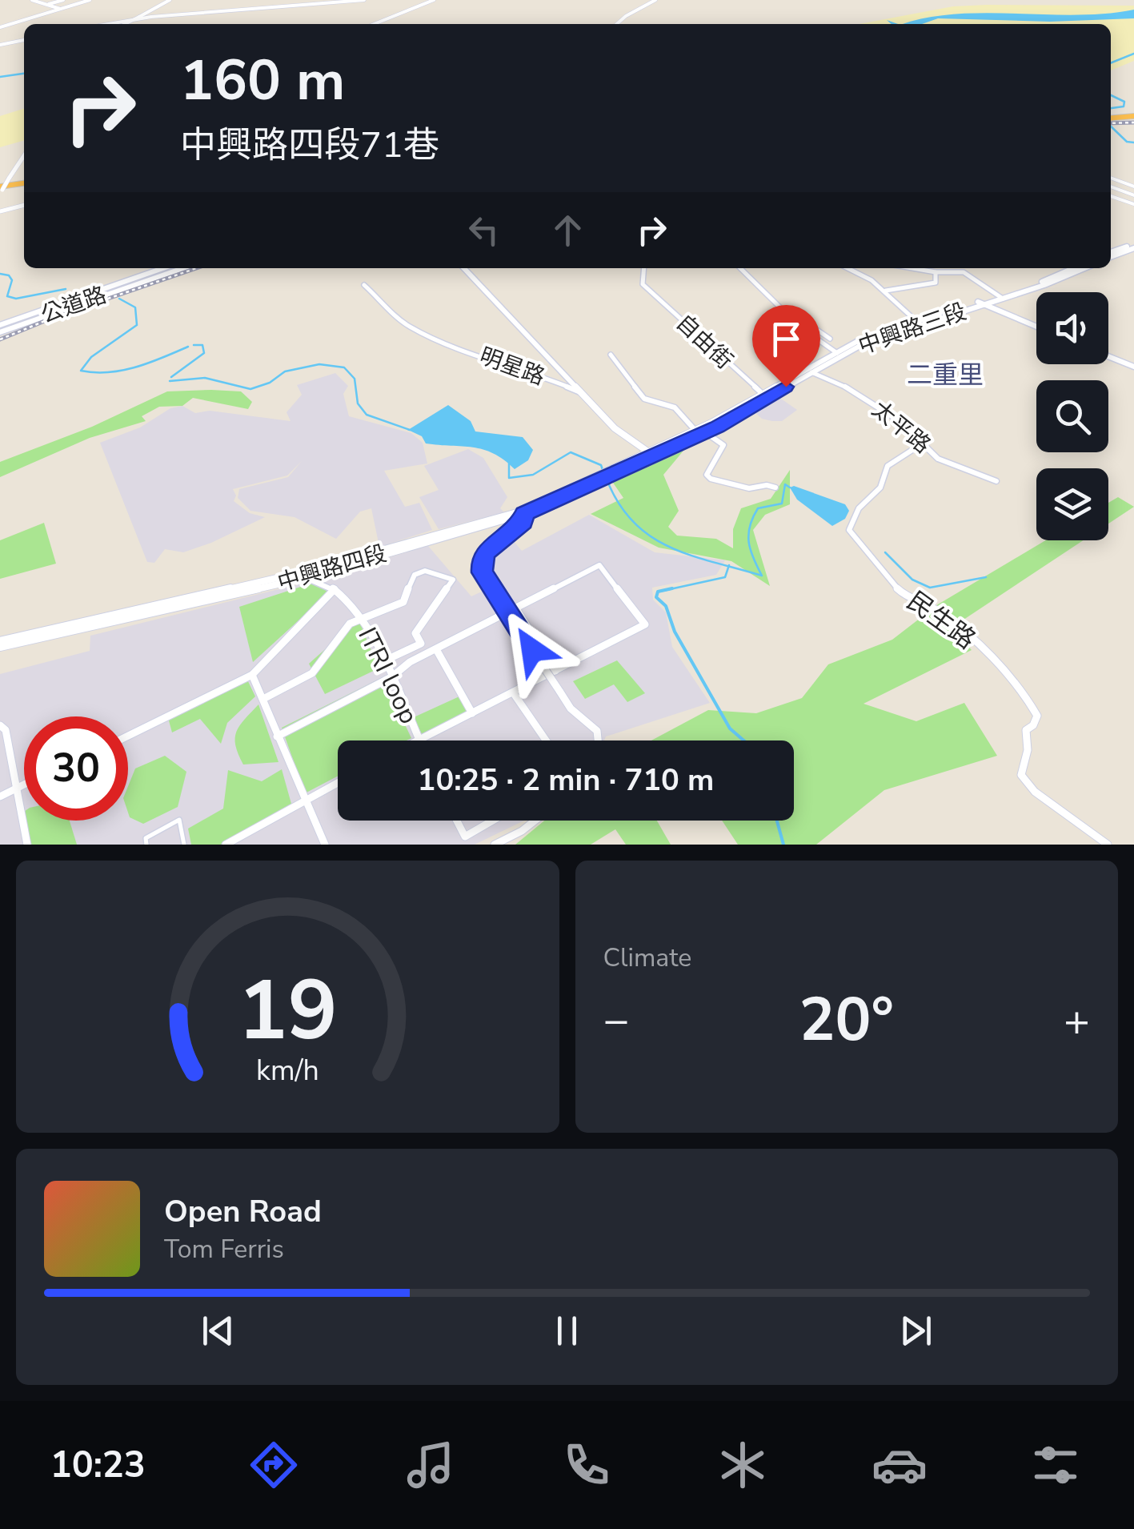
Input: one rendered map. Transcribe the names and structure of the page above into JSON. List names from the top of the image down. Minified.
{"streets":{"main road":["公道路","中興路三段","明星路","中興路四段"],"street":["自由街","太平路","民生路","ITRI loop"]},"crossings":[["中興路三段","自由街"],["中興路三段","明星路"],["中興路三段","太平路"],["中興路三段","中興路四段"],["明星路","中興路四段"],["太平路","民生路"],["中興路四段","ITRI loop"]],"districts":["二重里"],"page":{"turn":["160 m","中興路四段71巷"],"limit":"30","trip":"10:25 · 2 min · 710 m","tile":"Climate","heat":["−","20°","+"],"song":["Open Road","Tom Ferris"],"tabs":"10:23","gauge":["19","km/h"]}}
